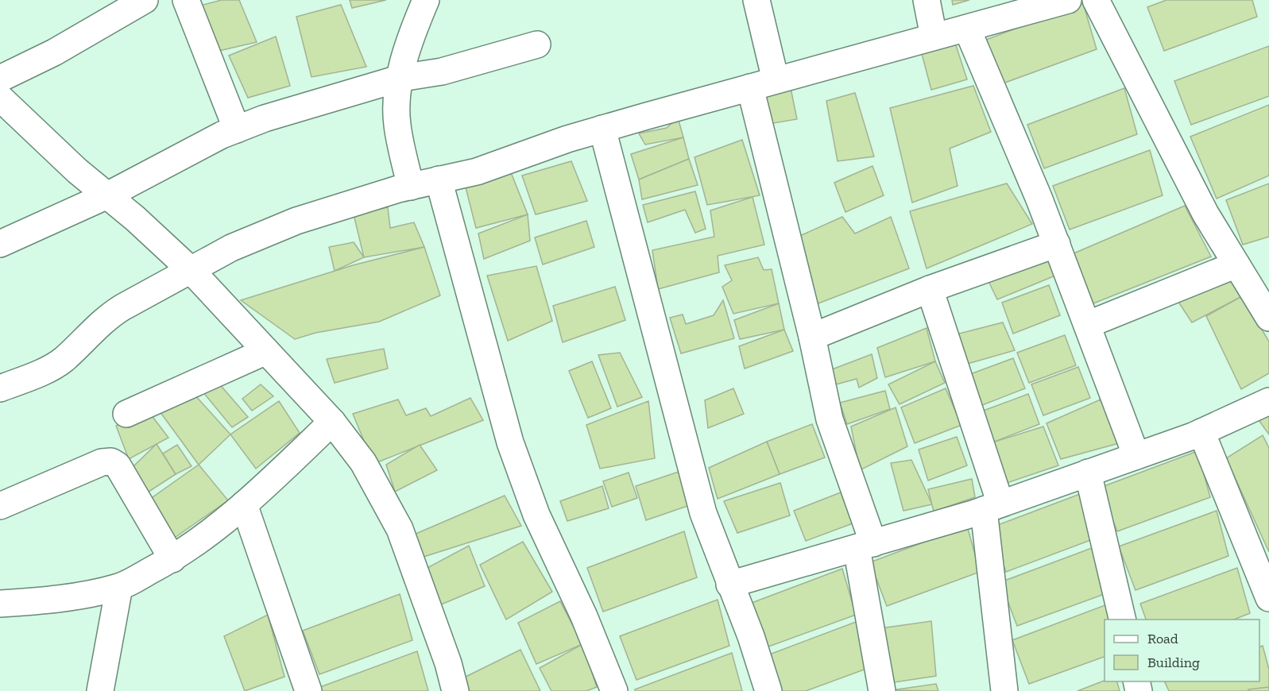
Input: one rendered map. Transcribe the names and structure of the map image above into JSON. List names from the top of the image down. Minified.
{"legend":["Road","Building"]}
